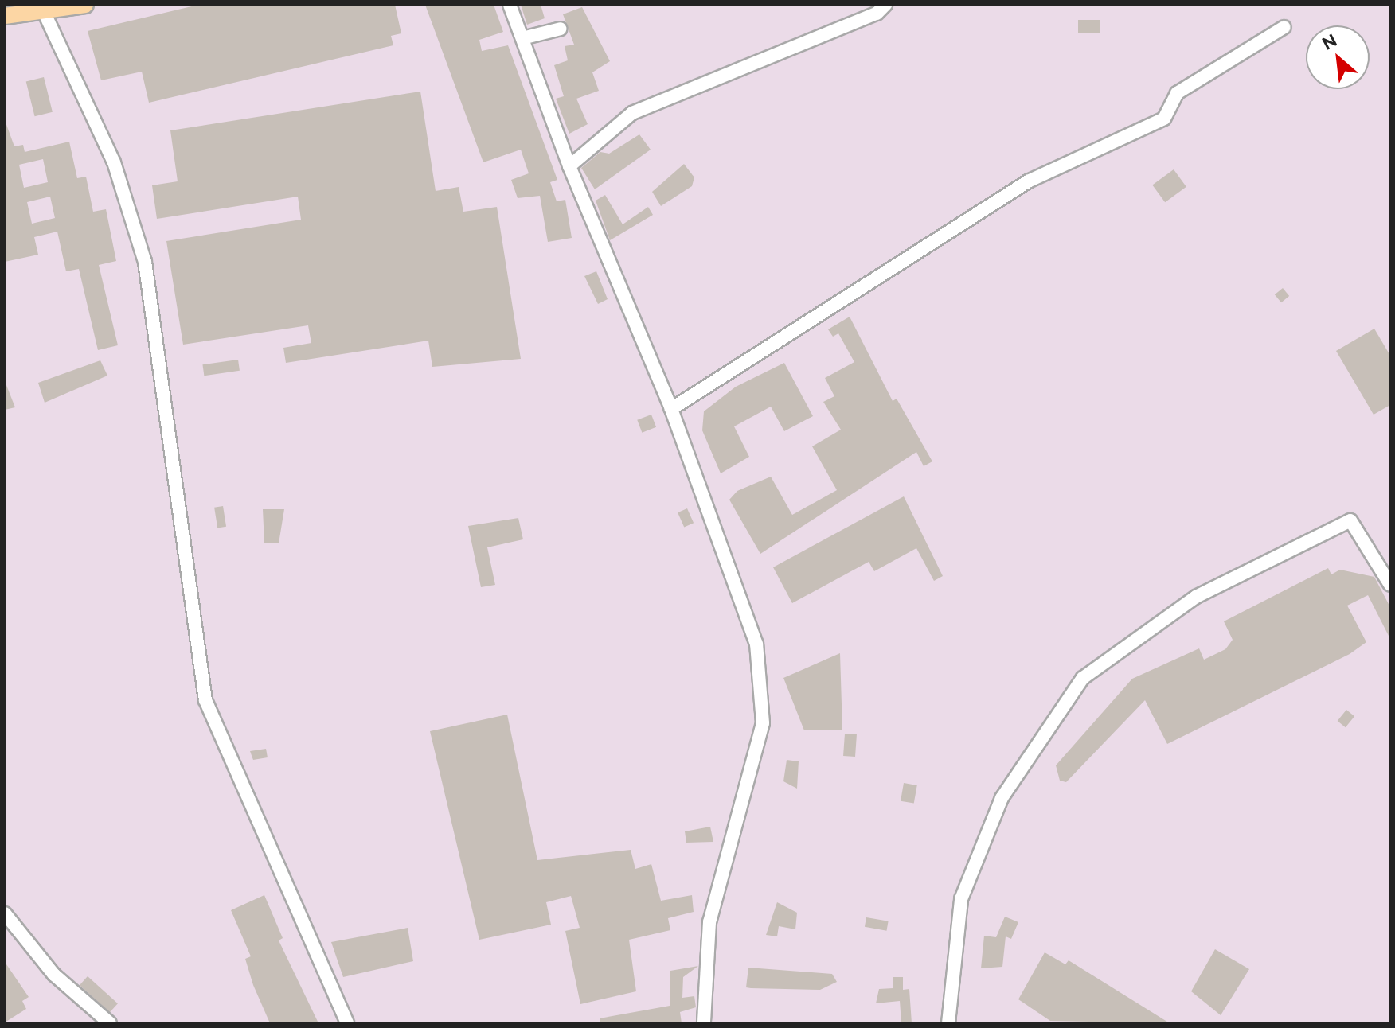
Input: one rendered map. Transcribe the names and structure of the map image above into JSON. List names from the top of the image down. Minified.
{"north":"top left"}
